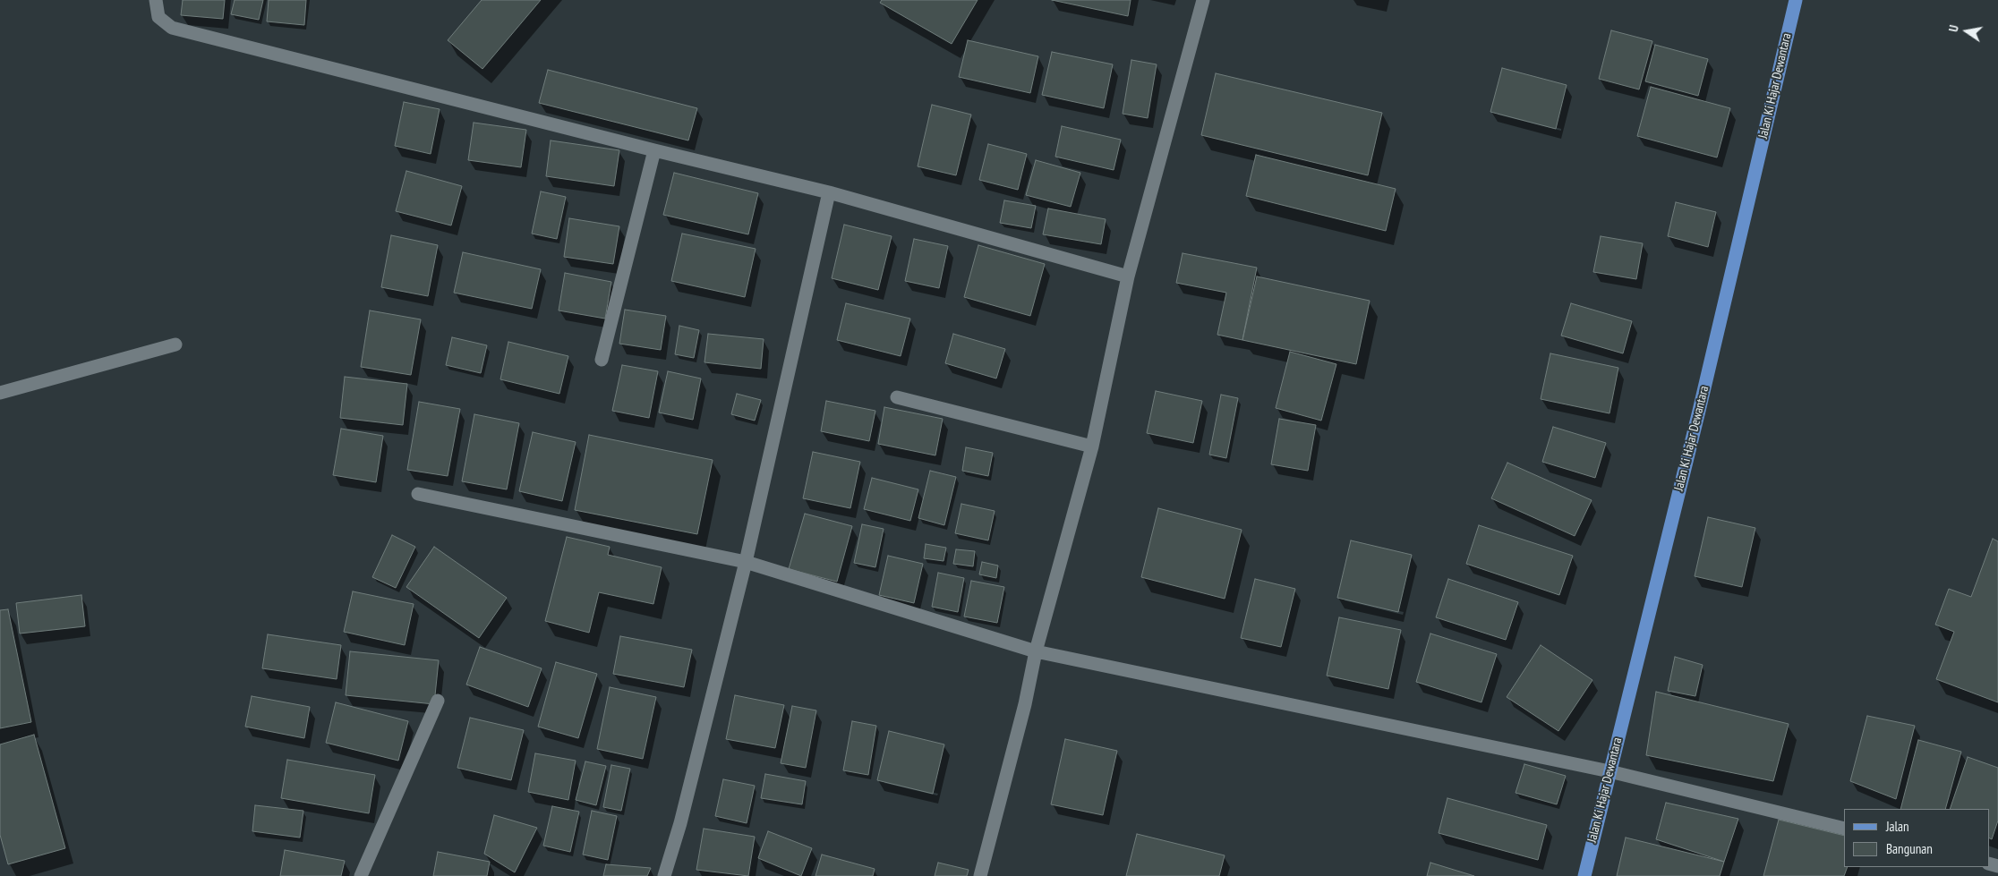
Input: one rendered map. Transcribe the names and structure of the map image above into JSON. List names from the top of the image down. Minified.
{"streets":{"main road":["Jalan Ki Hajar Dewantara"]},"legend":["Jalan","Bangunan"],"north":"left"}
